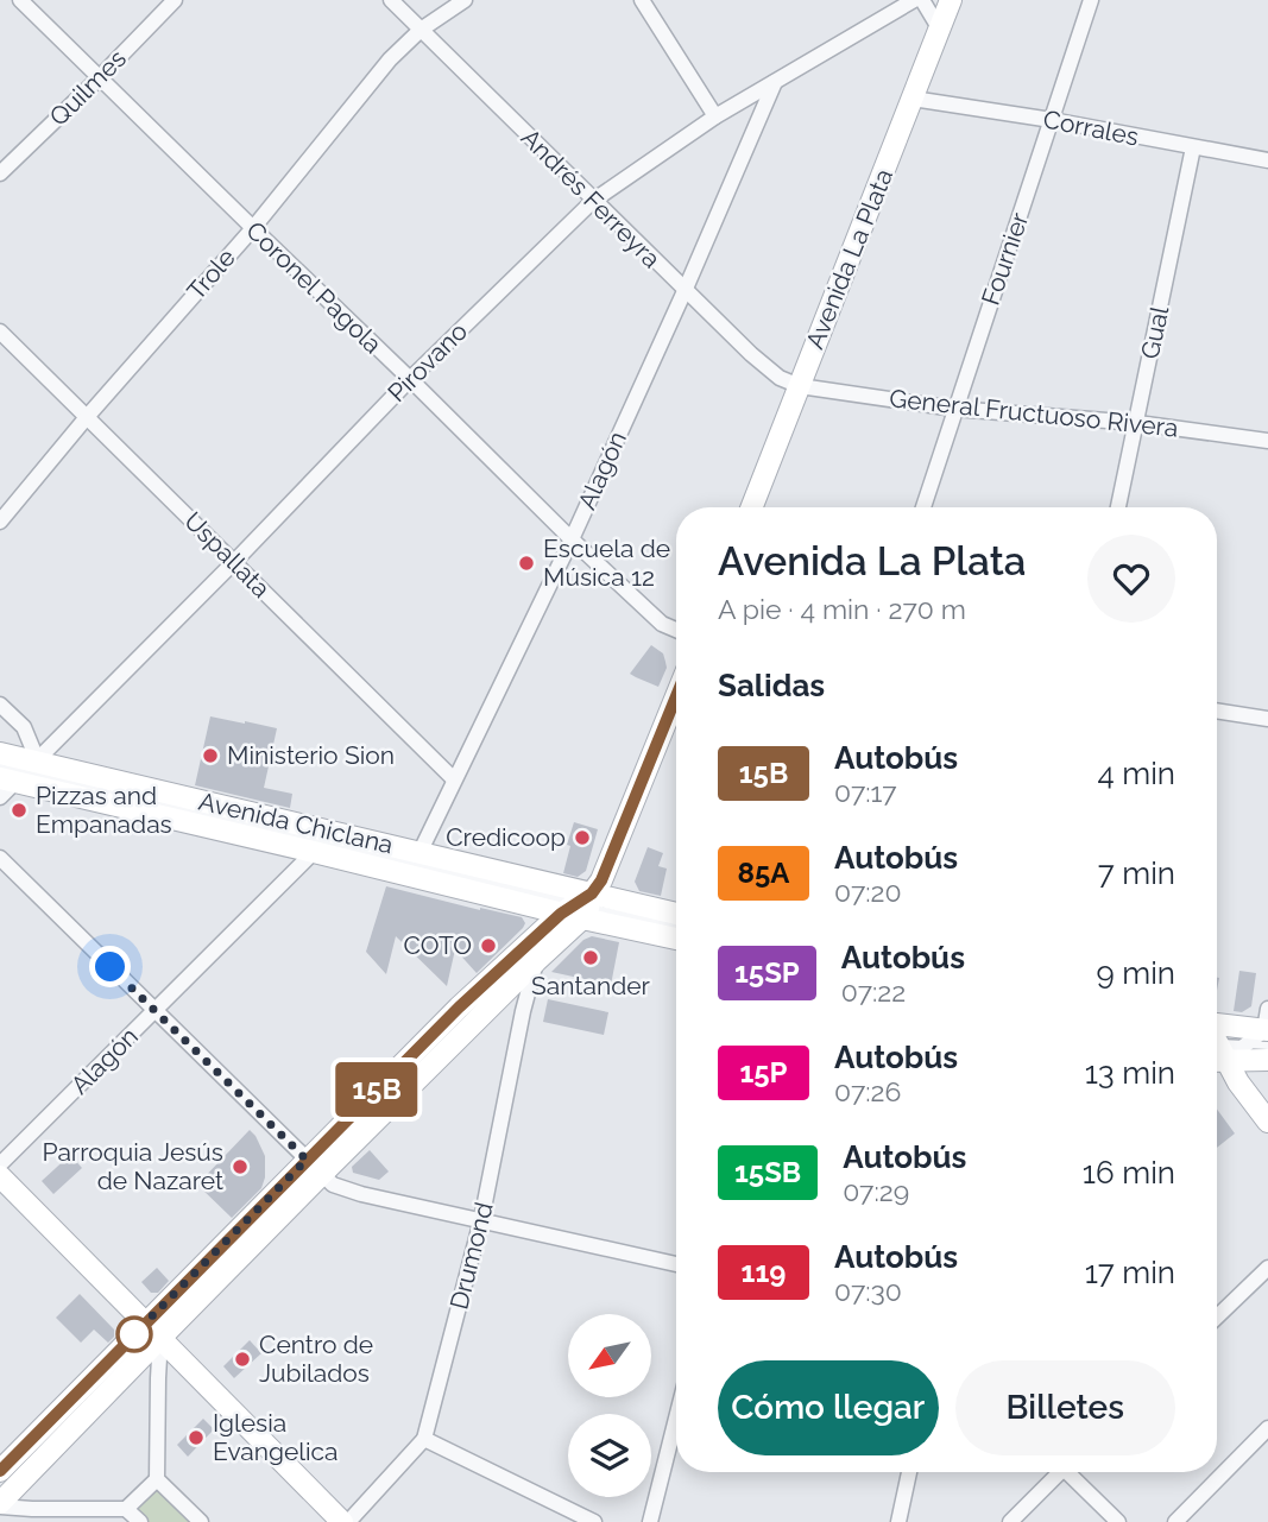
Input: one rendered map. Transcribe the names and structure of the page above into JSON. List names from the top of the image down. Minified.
{"streets":{"main road":["Avenida La Plata","Avenida Chiclana"],"street":["Quilmes","Corrales","Andrés Ferreyra","Fournier","Trole","Coronel Pagola","Gual","Pirovano","General Fructuoso Rivera","Alagón","Uspallata","Drumond"]},"crossings":[["Quilmes","Coronel Pagola"],["Corrales","Avenida La Plata"],["Corrales","Fournier"],["Corrales","Gual"],["Andrés Ferreyra","Avenida La Plata"],["Andrés Ferreyra","Trole"],["Andrés Ferreyra","Pirovano"],["Andrés Ferreyra","General Fructuoso Rivera"],["Andrés Ferreyra","Alagón"],["Avenida La Plata","General Fructuoso Rivera"],["Fournier","General Fructuoso Rivera"],["Trole","Coronel Pagola"],["Trole","Uspallata"],["Coronel Pagola","Pirovano"],["Coronel Pagola","Alagón"],["Gual","General Fructuoso Rivera"],["Pirovano","Alagón"],["Pirovano","Uspallata"],["Pirovano","Avenida Chiclana"],["Alagón","Uspallata"],["Alagón","Avenida Chiclana"]],"places":["Escuela de Música 12","Ministerio Sion","Pizzas and Empanadas","Credicoop","COTO","Santander","Parroquia Jesús de Nazaret","Centro de Jubilados","Iglesia Evangelica"],"lines":["bus line 15B"],"north":"bottom left","page":{"on_map":"15B","heading":[["Avenida La Plata","A pie · 4 min · 270 m"],"Salidas"],"list":[{"mark":"15B","name":"Autobús","note":"07:17","value":"4 min"},{"mark":"85A","name":"Autobús","note":"07:20","value":"7 min"},{"mark":"15SP","name":"Autobús","note":"07:22","value":"9 min"},{"mark":"15P","name":"Autobús","note":"07:26","value":"13 min"},{"mark":"15SB","name":"Autobús","note":"07:29","value":"16 min"},{"mark":"119","name":"Autobús","note":"07:30","value":"17 min"}],"buttons":["Cómo llegar","Billetes"]}}
